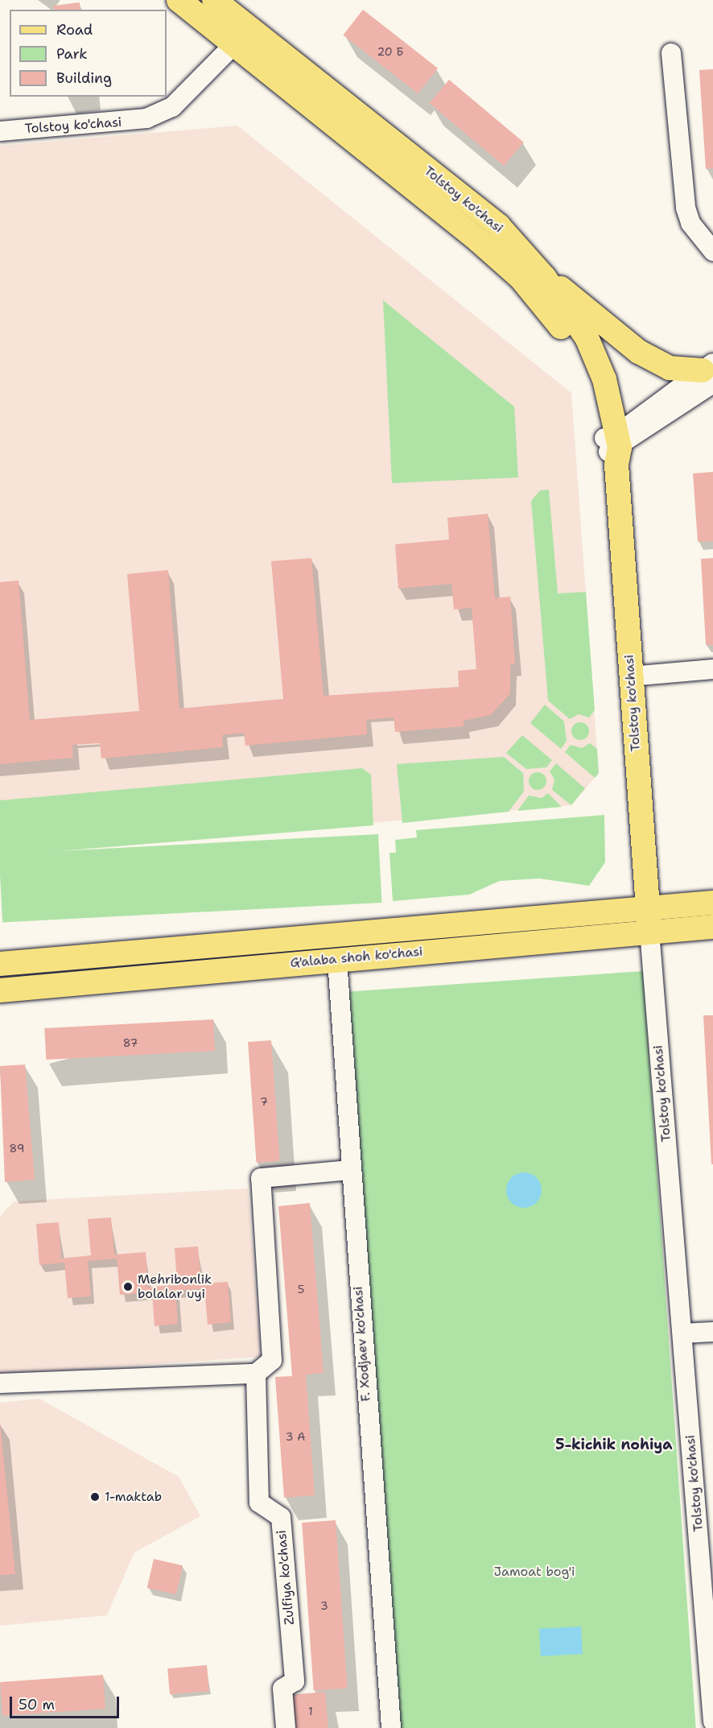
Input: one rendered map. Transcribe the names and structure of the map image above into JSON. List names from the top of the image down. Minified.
{"streets":{"main road":["Tolstoy ko'chasi","G'alaba shoh ko'chasi"],"street":["F. Xodjaev ko'chasi","Zulfiya ko'chasi"]},"crossings":[["Tolstoy ko'chasi","G'alaba shoh ko'chasi"],["G'alaba shoh ko'chasi","F. Xodjaev ko'chasi"]],"districts":["5-kichik nohiya"],"parks":["Jamoat bog'i"],"places":["Mehribonlik bolalar uyi","1-maktab"],"house_numbers":["20 Б","87","7","89","5","3 А","3","1"],"legend":["Road","Park","Building"],"scale_bar":"50 m"}
